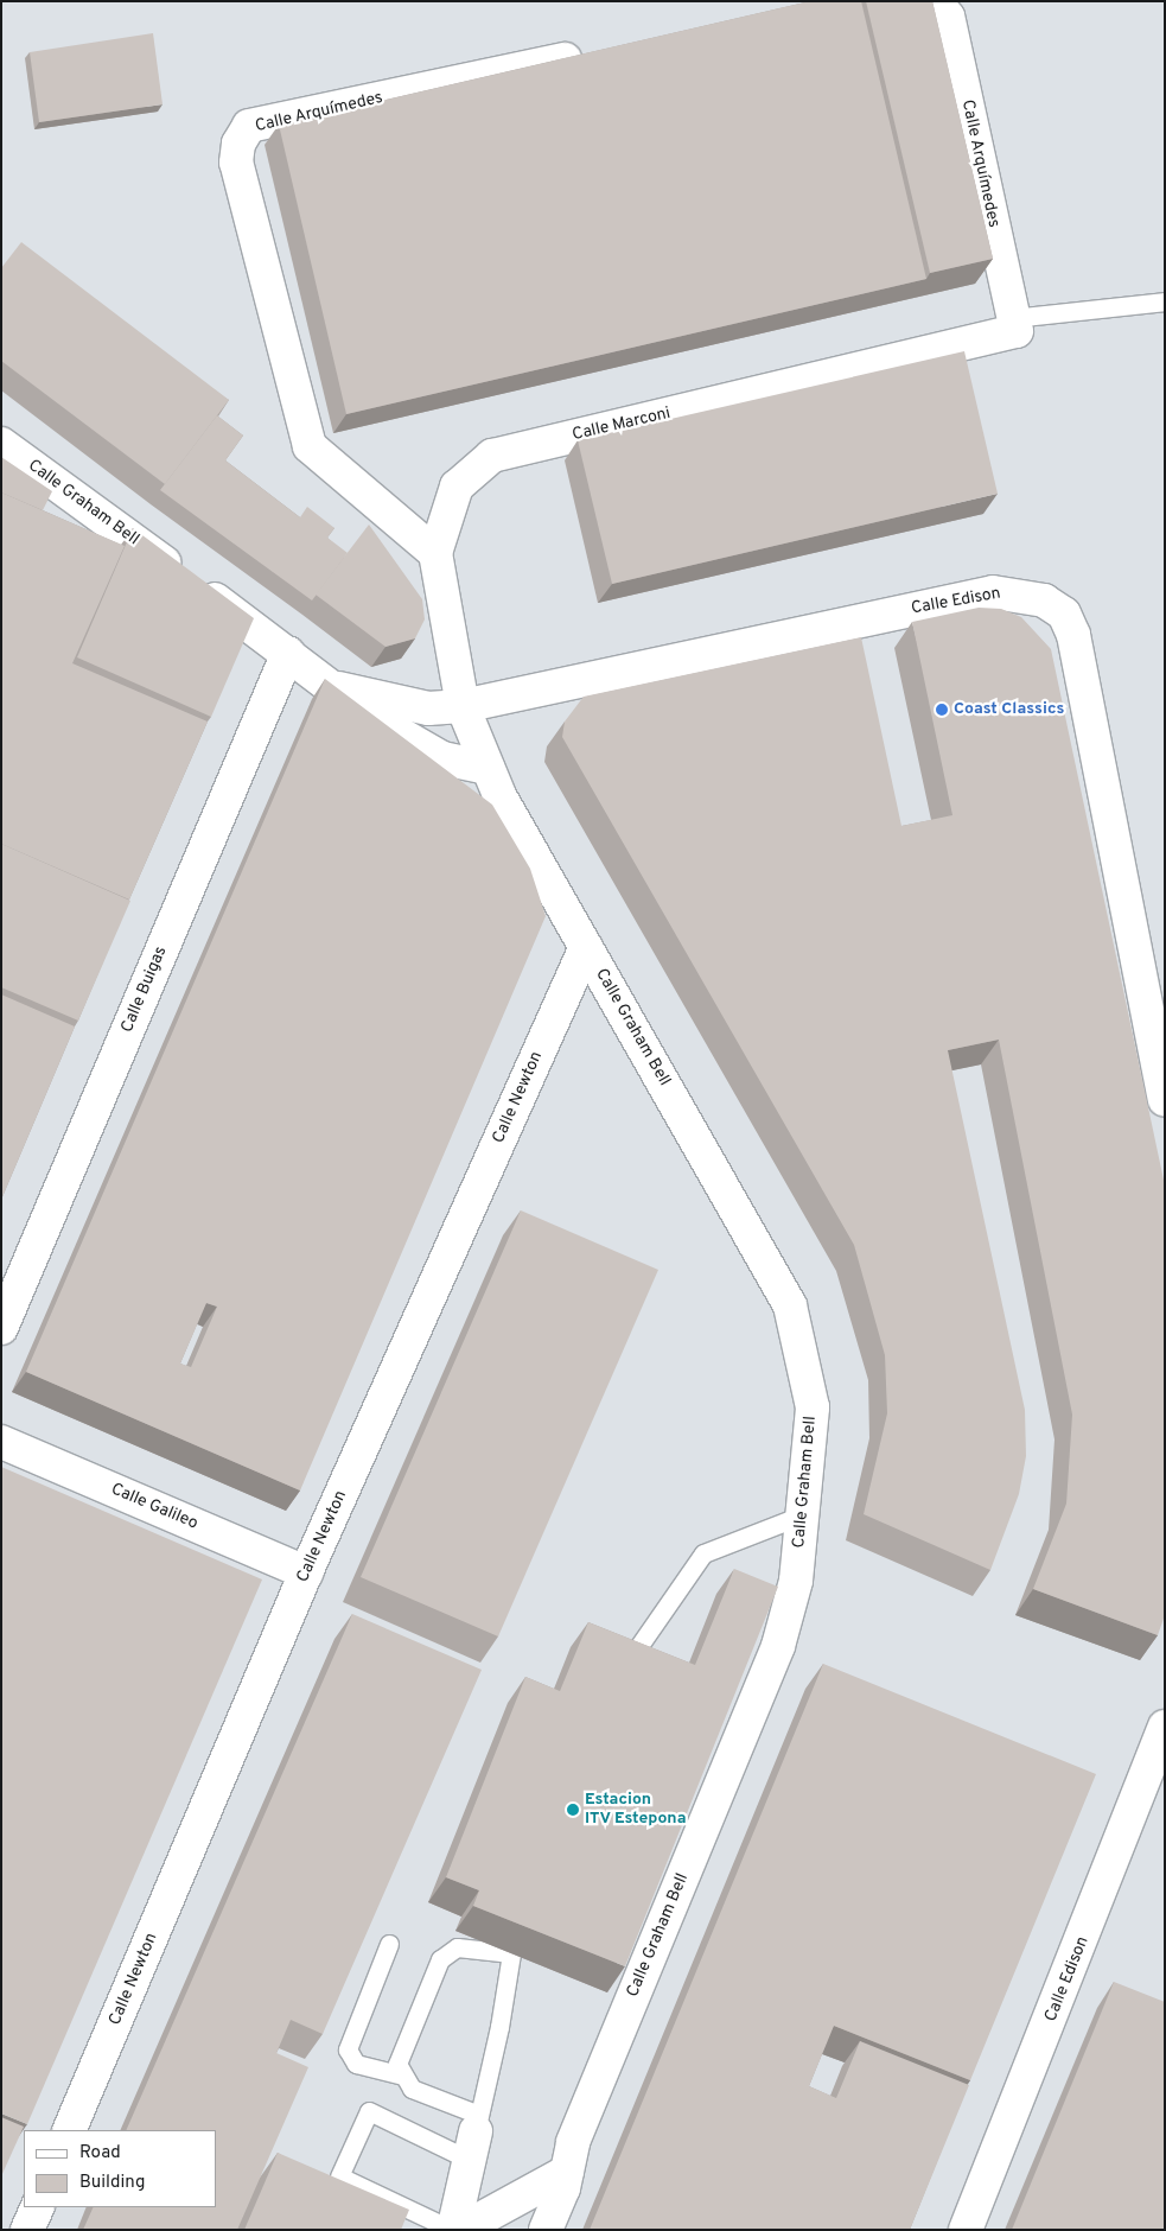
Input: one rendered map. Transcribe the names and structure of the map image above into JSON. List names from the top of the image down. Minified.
{"streets":{"street":["Calle Arquímedes","Calle Marconi","Calle Graham Bell","Calle Edison","Calle Buigas","Calle Newton","Calle Galileo"]},"crossings":[["Calle Arquímedes","Calle Marconi"],["Calle Marconi","Calle Graham Bell"],["Calle Marconi","Calle Edison"],["Calle Graham Bell","Calle Edison"],["Calle Graham Bell","Calle Buigas"],["Calle Graham Bell","Calle Newton"],["Calle Newton","Calle Galileo"]],"places":["Coast Classics","Estacion ITV Estepona"],"legend":["Road","Building"]}
